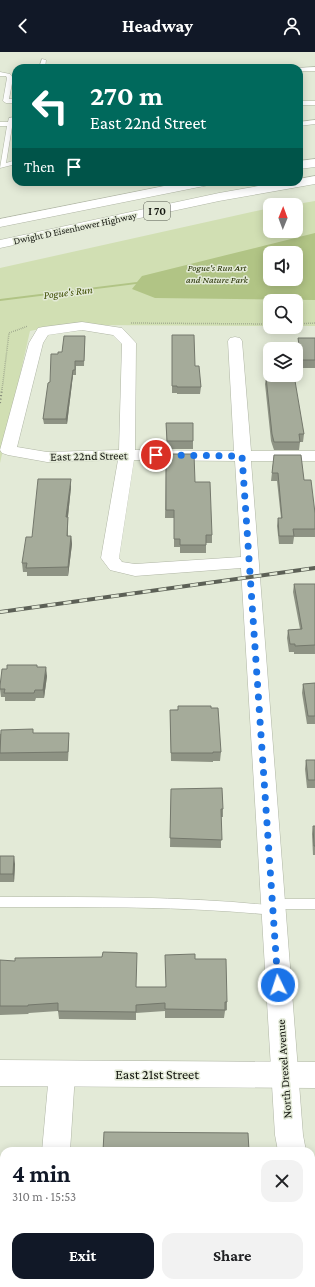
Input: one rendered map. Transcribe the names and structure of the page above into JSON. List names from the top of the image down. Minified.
{"streets":{"main road":["I 70","Dwight D Eisenhower Highway","East 21st Street"],"street":["East 22nd Street","North Drexel Avenue"]},"crossings":[["East 22nd Street","North Drexel Avenue"],["North Drexel Avenue","East 21st Street"]],"water":["Pogue's Run"],"parks":["Pogue's Run Art and Nature Park"],"north":"top","page":{"header":"Headway","turn":["270 m","East 22nd Street"],"then":"Then","heading":["4 min","310 m · 15:53"],"buttons":["Exit","Share"]}}
